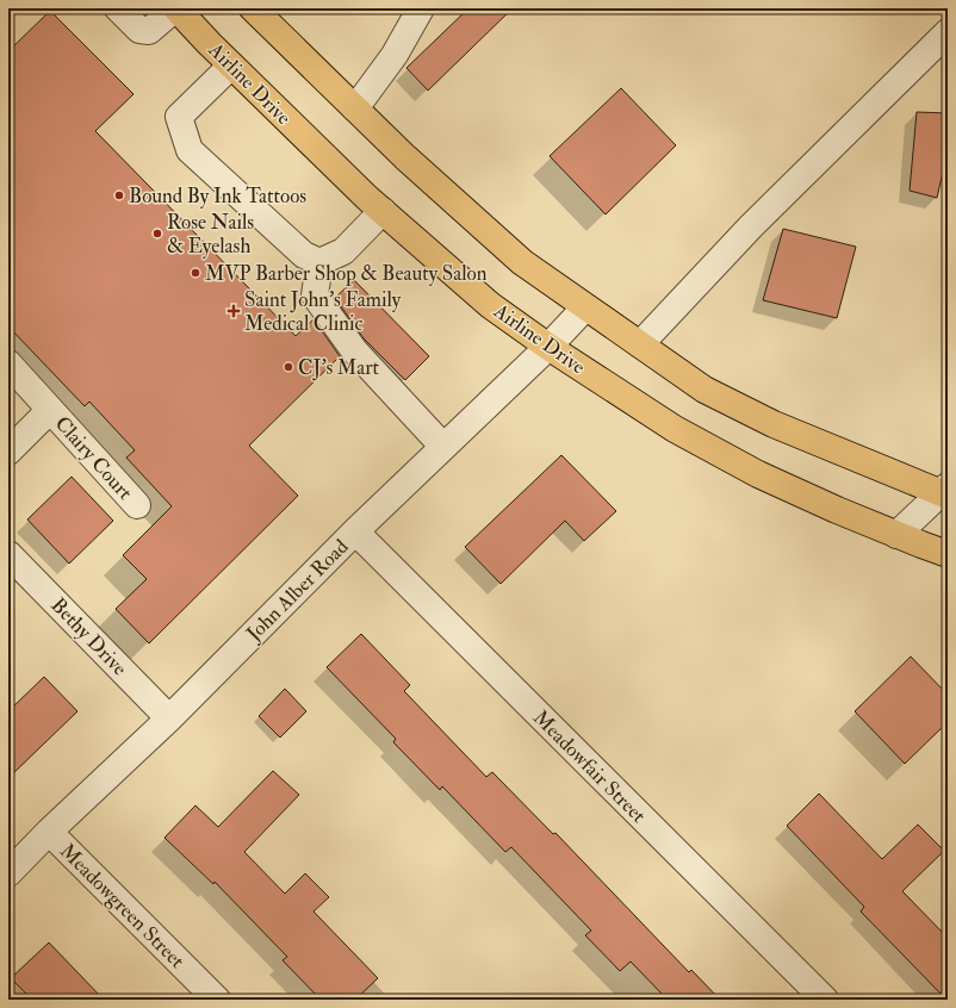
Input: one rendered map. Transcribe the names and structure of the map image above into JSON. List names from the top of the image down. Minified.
{"streets":{"main road":["Airline Drive"],"street":["Clairy Court","John Alber Road","Bethy Drive","Meadowfair Street","Meadowgreen Street"]},"crossings":[["Airline Drive","John Alber Road"],["John Alber Road","Bethy Drive"],["John Alber Road","Meadowfair Street"],["John Alber Road","Meadowgreen Street"]],"places":{"other":["Bound By Ink Tattoos","Rose Nails & Eyelash","MVP Barber Shop & Beauty Salon","CJ's Mart"],"health":["Saint John's Family Medical Clinic"]}}
